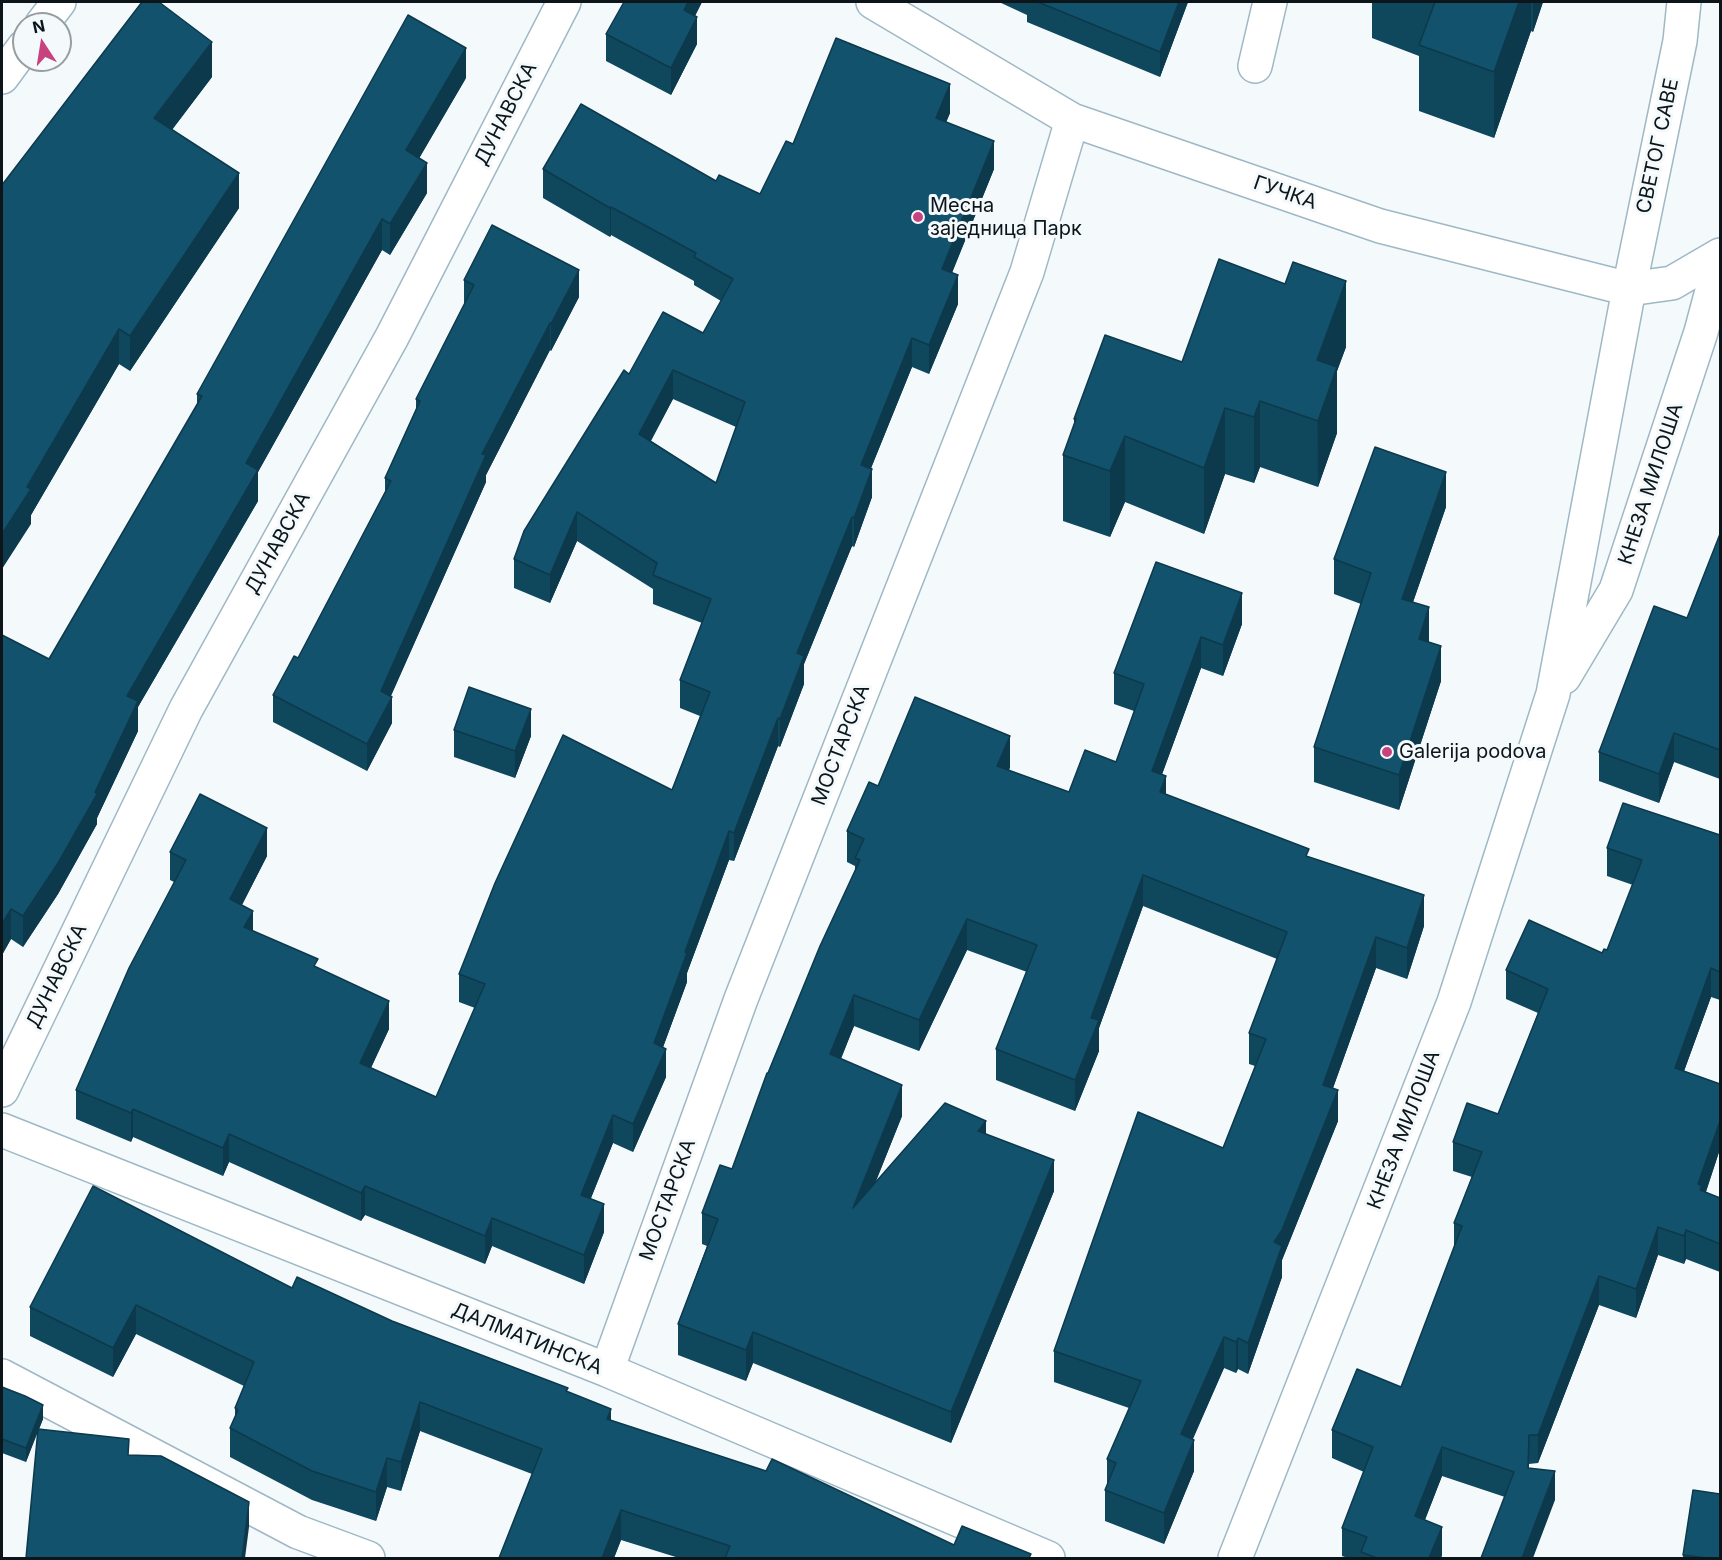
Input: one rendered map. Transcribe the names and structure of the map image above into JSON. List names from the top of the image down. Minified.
{"streets":{"street":["ДУНАВСКА","СВЕТОГ САВЕ","ГУЧКА","КНЕЗА МИЛОША","МОСТАРСКА","ДАЛМАТИНСКА"]},"crossings":[["СВЕТОГ САВЕ","ГУЧКА"],["СВЕТОГ САВЕ","КНЕЗА МИЛОША"],["ГУЧКА","КНЕЗА МИЛОША"],["ГУЧКА","МОСТАРСКА"],["МОСТАРСКА","ДАЛМАТИНСКА"]],"places":["Месна заједница Парк","Galerija podova"],"north":"top"}
